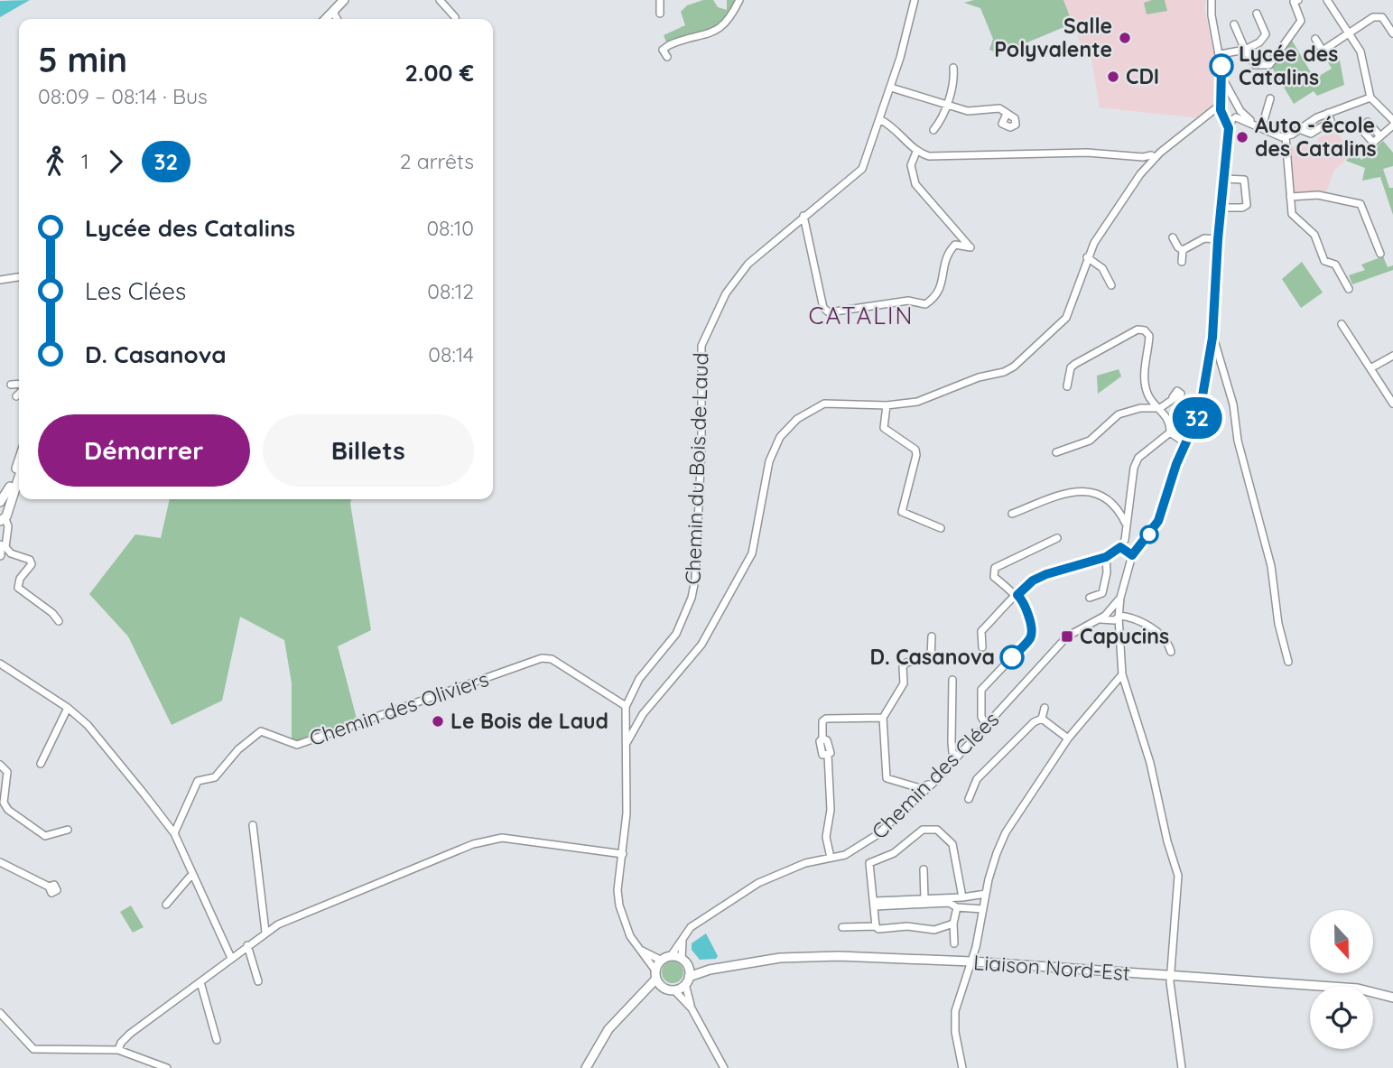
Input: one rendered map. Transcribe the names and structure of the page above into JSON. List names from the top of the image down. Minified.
{"streets":{"main road":["Liaison Nord-Est"],"street":["Chemin du Bois de Laud","Chemin des Oliviers","Chemin des Clées"]},"crossings":[["Chemin du Bois de Laud","Chemin des Oliviers"],["Chemin du Bois de Laud","Chemin des Clées"],["Chemin du Bois de Laud","Liaison Nord-Est"],["Chemin des Clées","Liaison Nord-Est"]],"districts":["CATALIN"],"places":{"other":["Salle Polyvalente","Lycée des Catalins","CDI","Auto - école des Catalins","D. Casanova","Le Bois de Laud"],"transit":["Capucins"]},"lines":["bus line 32"],"north":"bottom","page":{"on_map":"32","heading":["5 min","08:09 – 08:14 · Bus","2.00 €"],"legs":["1","32","2 arrêts"],"list":[{"name":"Lycée des Catalins","value":"08:10"},{"name":"Les Clées","value":"08:12"},{"name":"D. Casanova","value":"08:14"}],"buttons":["Démarrer","Billets"]}}
